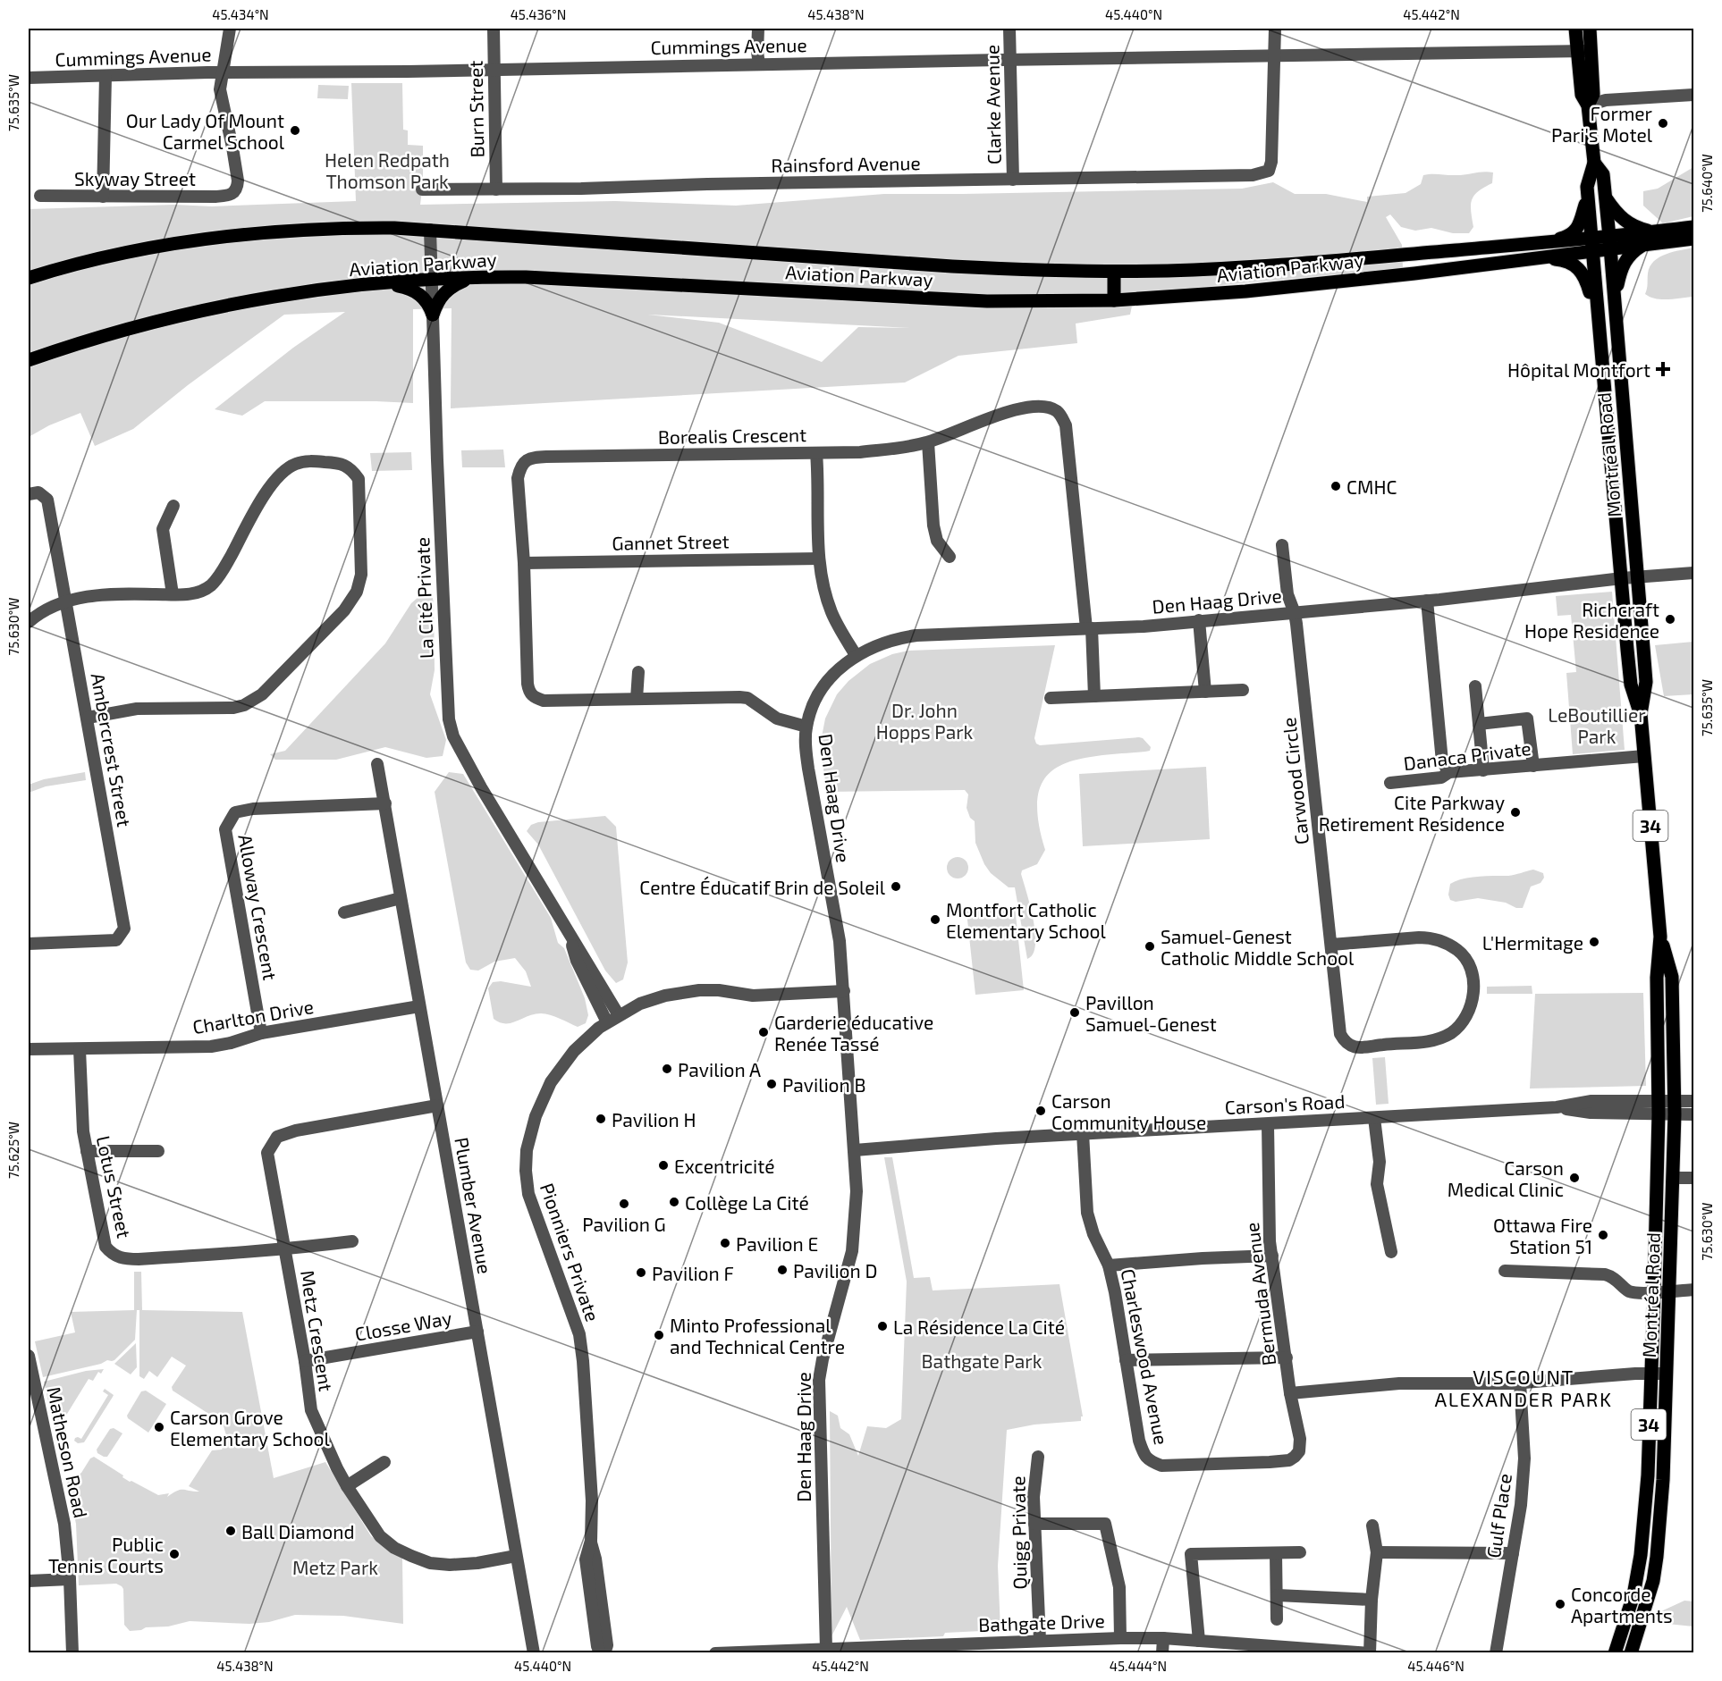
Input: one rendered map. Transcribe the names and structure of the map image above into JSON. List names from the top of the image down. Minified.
{"streets":{"main road":["Aviation Parkway","Montréal Road","34"],"street":["Cummings Avenue","Clarke Avenue","Burn Street","Rainsford Avenue","Skyway Street","Borealis Crescent","Gannet Street","La Cité Private","Den Haag Drive","Ambercrest Street","Danaca Private","Carwood Circle","Alloway Crescent","Charlton Drive","Carson's Road","Lotus Street","Plumber Avenue","Pionniers Private","Bermuda Avenue","Closse Way","Metz Crescent","Charleswood Avenue","Matheson Road","Gulf Place","Quigg Private","Bathgate Drive"]},"crossings":[["Cummings Avenue","Clarke Avenue"],["Cummings Avenue","Burn Street"],["Cummings Avenue","Rainsford Avenue"],["Cummings Avenue","Skyway Street"],["Cummings Avenue","Montréal Road"],["Clarke Avenue","Rainsford Avenue"],["Burn Street","Rainsford Avenue"],["Aviation Parkway","Montréal Road"],["Aviation Parkway","La Cité Private"],["Borealis Crescent","Gannet Street"],["Borealis Crescent","Den Haag Drive"],["Montréal Road","Den Haag Drive"],["Montréal Road","Danaca Private"],["Montréal Road","Carson's Road"],["La Cité Private","Pionniers Private"],["Den Haag Drive","Carwood Circle"],["Den Haag Drive","Carson's Road"],["Den Haag Drive","Pionniers Private"],["Den Haag Drive","Bathgate Drive"],["Alloway Crescent","Charlton Drive"],["Alloway Crescent","Plumber Avenue"],["Charlton Drive","Lotus Street"],["Charlton Drive","Plumber Avenue"],["Carson's Road","Bermuda Avenue"],["Carson's Road","Charleswood Avenue"],["Lotus Street","Metz Crescent"],["Plumber Avenue","Closse Way"],["Plumber Avenue","Metz Crescent"],["Bermuda Avenue","Charleswood Avenue"],["Closse Way","Metz Crescent"],["Quigg Private","Bathgate Drive"]],"districts":["VISCOUNT ALEXANDER PARK"],"parks":["Helen Redpath Thomson Park","Dr. John Hopps Park","LeBoutillier Park","Bathgate Park","Metz Park"],"places":{"other":["Former Pari's Motel","Our Lady Of Mount Carmel School","CMHC","Richcraft Hope Residence","Cite Parkway Retirement Residence","Centre Éducatif Brin de Soleil","Montfort Catholic Elementary School","L'Hermitage","Samuel-Genest Catholic Middle School","Pavillon Samuel-Genest","Garderie éducative Renée Tassé","Pavilion A","Pavilion B","Carson Community House","Pavilion H","Excentricité","Carson Medical Clinic","Collège La Cité","Pavilion G","Ottawa Fire Station 51","Pavilion E","Pavilion D","Pavilion F","La Résidence La Cité","Minto Professional and Technical Centre","Carson Grove Elementary School","Ball Diamond","Public Tennis Courts","Concorde Apartments"],"health":["Hôpital Montfort"]},"coordinates":["45.434°N","45.436°N","45.438°N","45.440°N","45.442°N","75.635°W","75.640°W","75.630°W","75.625°W","45.444°N","45.446°N"]}
